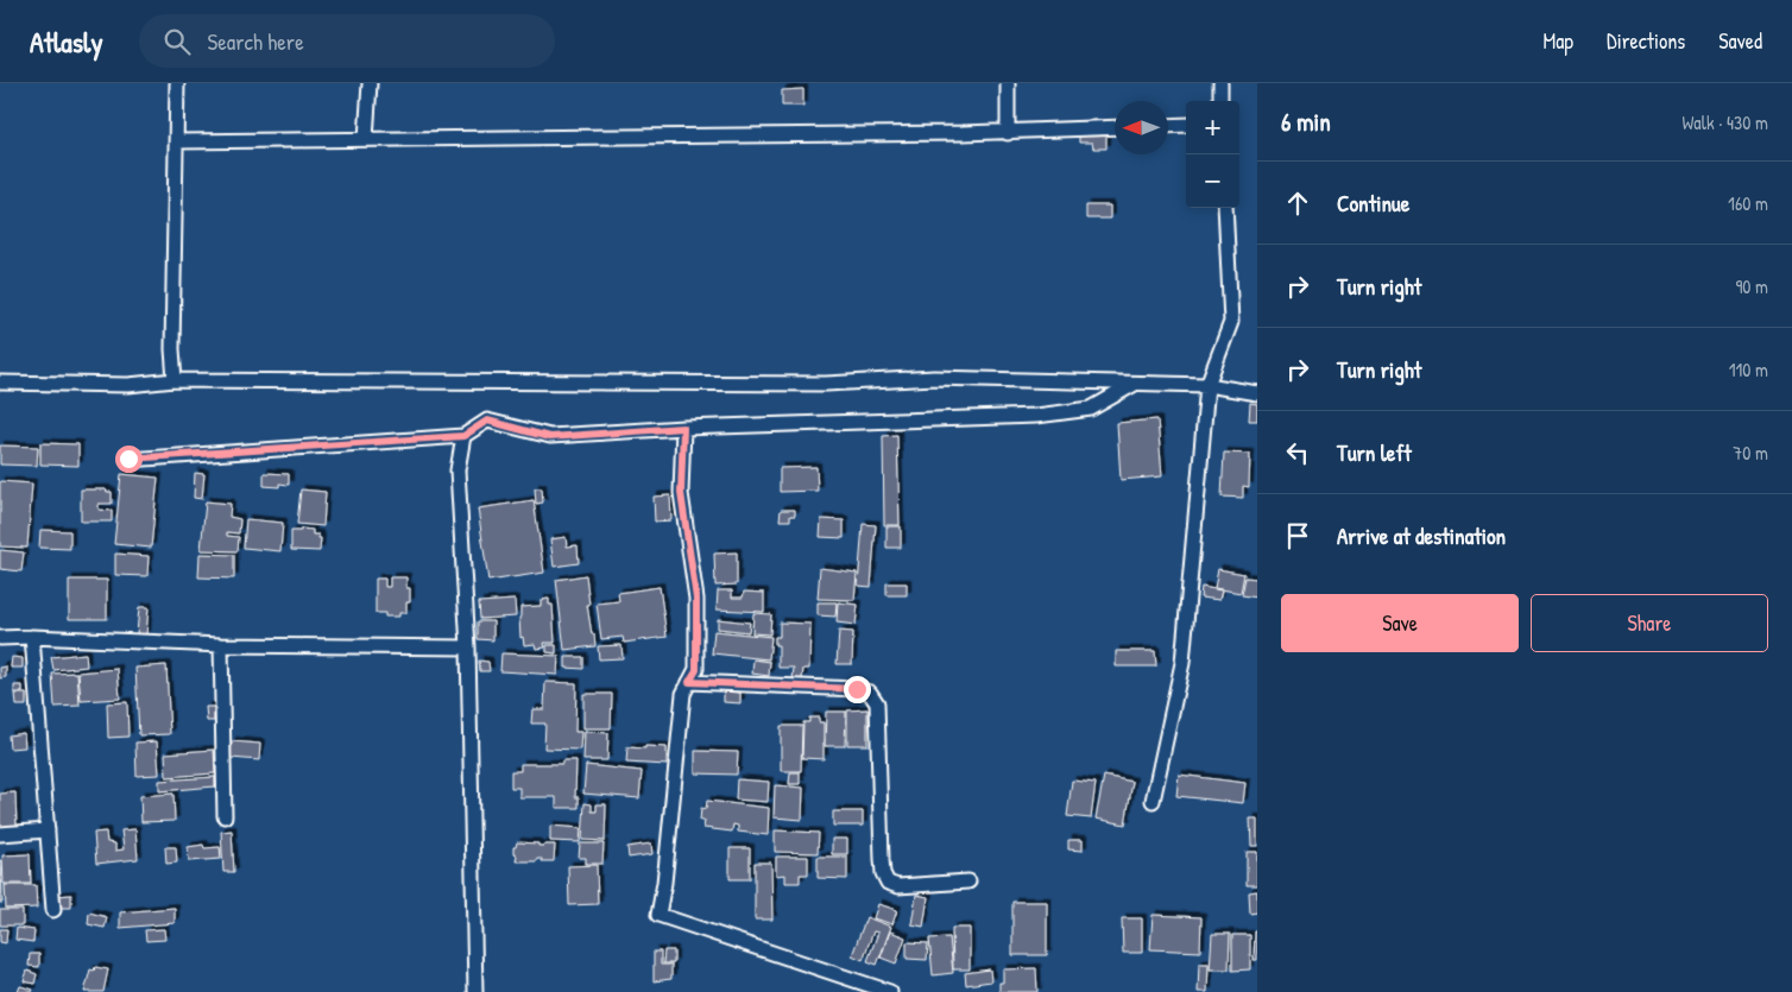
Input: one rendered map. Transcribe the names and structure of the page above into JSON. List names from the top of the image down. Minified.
{"north":"left","page":{"header":"Atlasly","search":"Search here","nav":["Map","Directions","Saved"],"heading":["6 min","Walk · 430 m"],"map_buttons":["+","−"],"list":[["Continue","160 m"],["Turn right","90 m"],["Turn right","110 m"],["Turn left","70 m"],"Arrive at destination"],"buttons":["Save","Share"]}}
